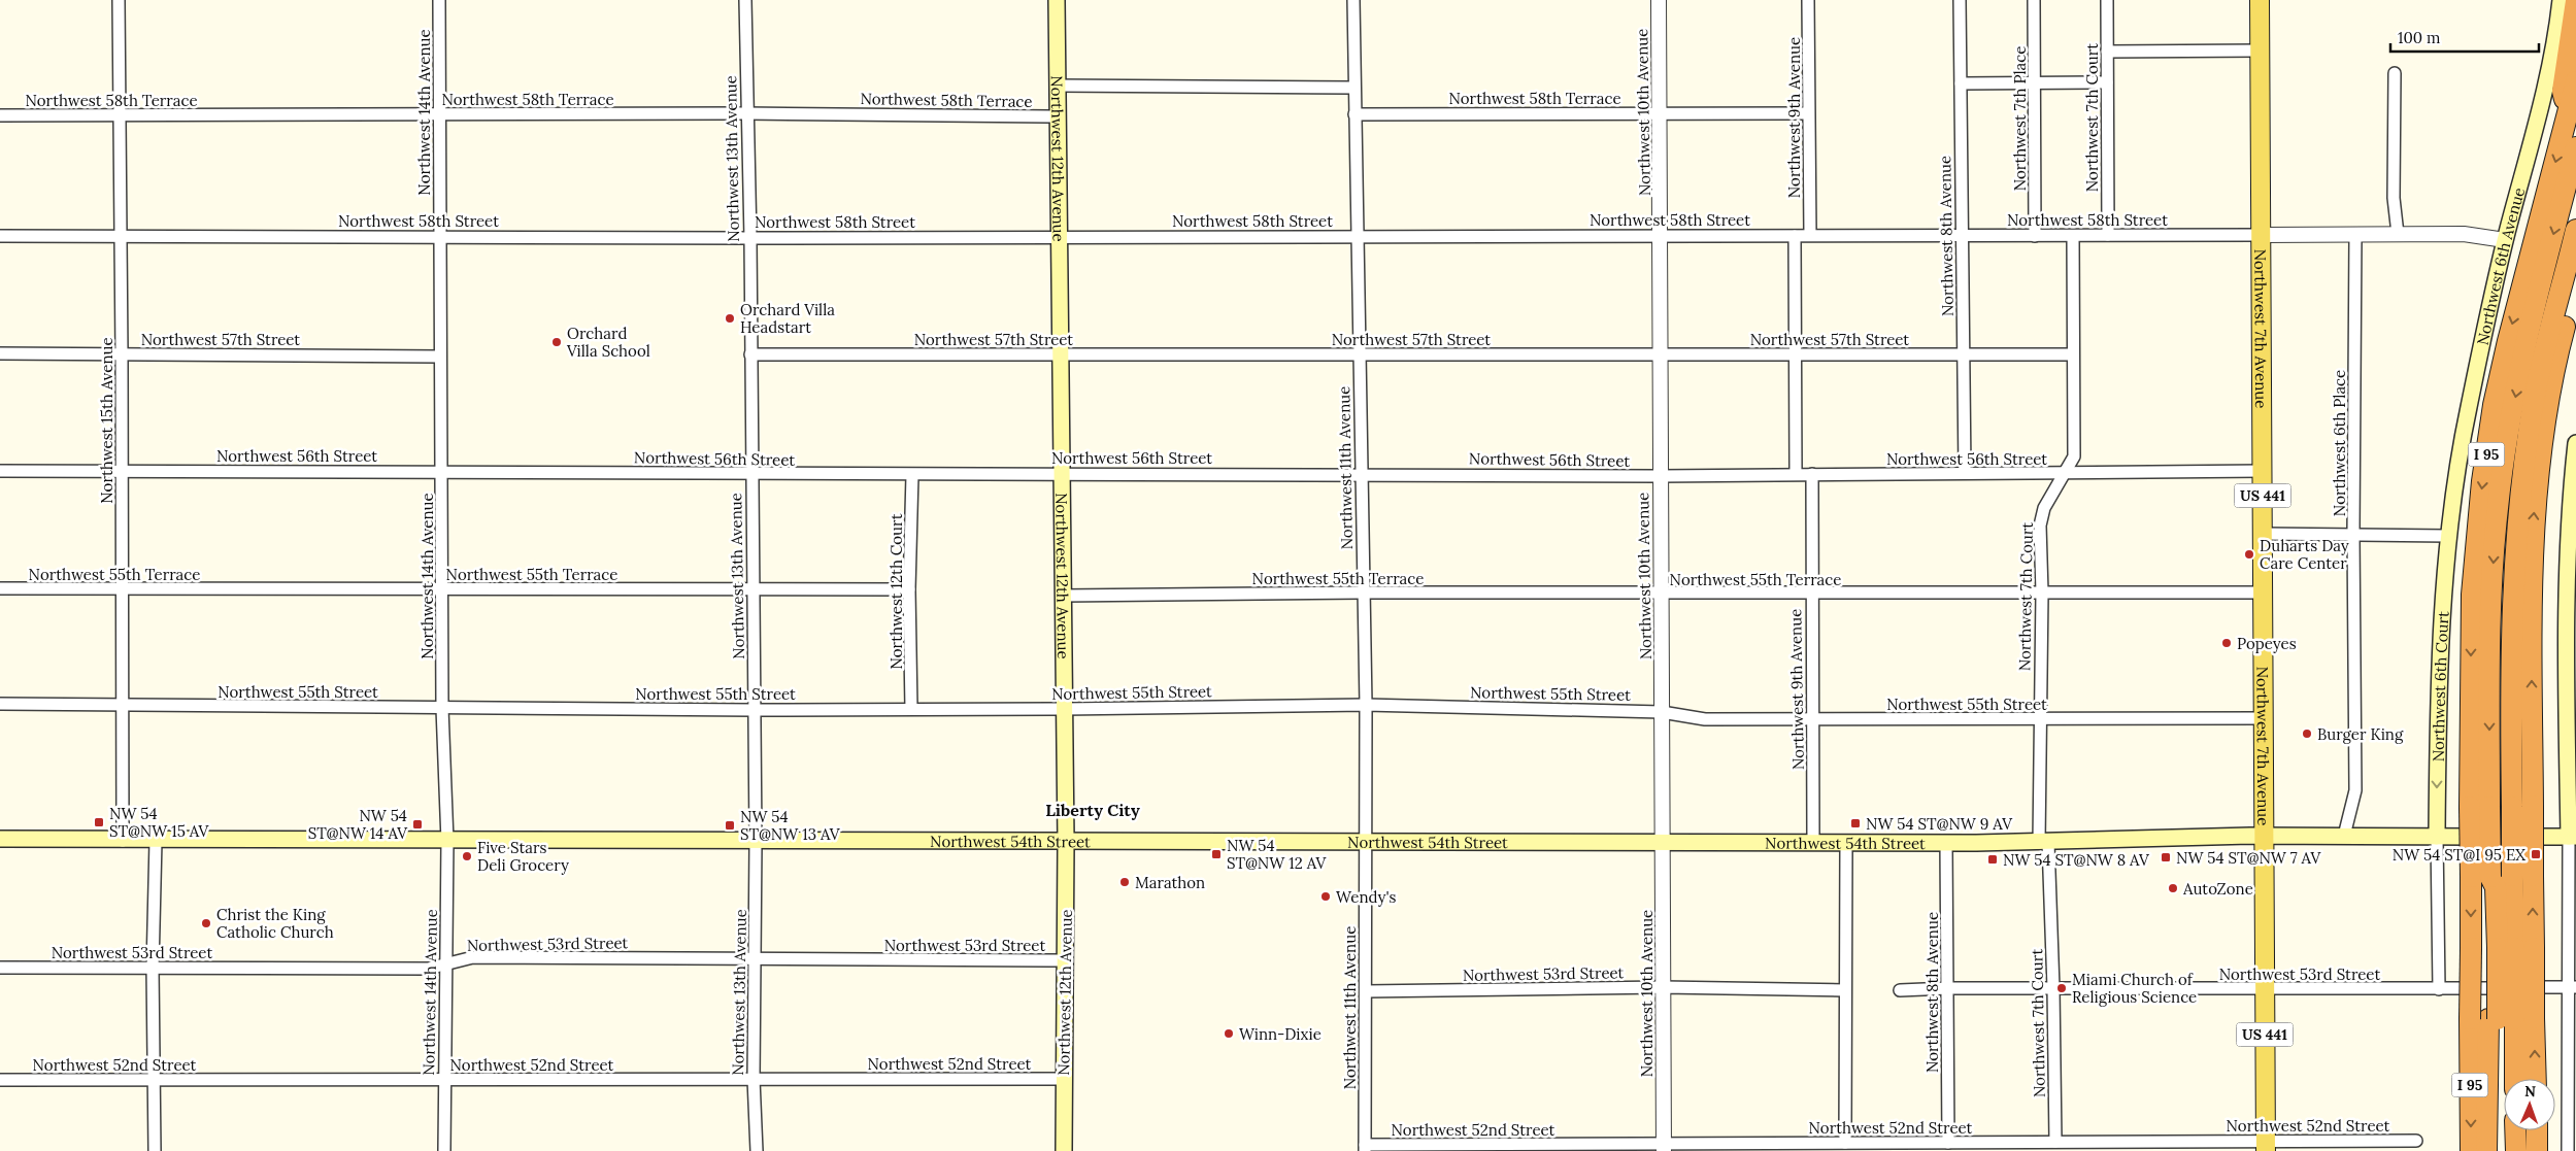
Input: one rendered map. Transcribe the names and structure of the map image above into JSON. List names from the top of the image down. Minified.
{"streets":{"highway":["I 95"],"main road":["Northwest 12th Avenue","Northwest 6th Avenue","Northwest 7th Avenue","US 441","Northwest 6th Court","Northwest 54th Street"],"street":["Northwest 58th Terrace","Northwest 14th Avenue","Northwest 10th Avenue","Northwest 9th Avenue","Northwest 7th Court","Northwest 7th Place","Northwest 13th Avenue","Northwest 58th Street","Northwest 8th Avenue","Northwest 57th Street","Northwest 15th Avenue","Northwest 6th Place","Northwest 56th Street","Northwest 11th Avenue","Northwest 55th Terrace","Northwest 12th Court","Northwest 55th Street","Northwest 53rd Street","Northwest 52nd Street"]},"crossings":[["Northwest 58th Terrace","Northwest 14th Avenue"],["Northwest 58th Terrace","Northwest 10th Avenue"],["Northwest 58th Terrace","Northwest 9th Avenue"],["Northwest 58th Terrace","Northwest 13th Avenue"],["Northwest 58th Terrace","Northwest 12th Avenue"],["Northwest 58th Terrace","Northwest 15th Avenue"],["Northwest 58th Terrace","Northwest 11th Avenue"],["Northwest 14th Avenue","Northwest 58th Street"],["Northwest 14th Avenue","Northwest 57th Street"],["Northwest 14th Avenue","Northwest 56th Street"],["Northwest 14th Avenue","Northwest 55th Terrace"],["Northwest 14th Avenue","Northwest 55th Street"],["Northwest 14th Avenue","Northwest 54th Street"],["Northwest 14th Avenue","Northwest 53rd Street"],["Northwest 14th Avenue","Northwest 52nd Street"],["Northwest 10th Avenue","Northwest 58th Street"],["Northwest 10th Avenue","Northwest 57th Street"],["Northwest 10th Avenue","Northwest 56th Street"],["Northwest 10th Avenue","Northwest 55th Terrace"],["Northwest 10th Avenue","Northwest 55th Street"],["Northwest 10th Avenue","Northwest 54th Street"],["Northwest 10th Avenue","Northwest 53rd Street"],["Northwest 10th Avenue","Northwest 52nd Street"],["Northwest 9th Avenue","Northwest 58th Street"],["Northwest 9th Avenue","Northwest 56th Street"],["Northwest 9th Avenue","Northwest 55th Terrace"],["Northwest 9th Avenue","Northwest 55th Street"],["Northwest 9th Avenue","Northwest 54th Street"],["Northwest 7th Court","Northwest 58th Street"],["Northwest 7th Court","Northwest 57th Street"],["Northwest 7th Court","Northwest 56th Street"],["Northwest 7th Court","Northwest 55th Terrace"],["Northwest 7th Court","Northwest 55th Street"],["Northwest 7th Court","Northwest 54th Street"],["Northwest 7th Court","Northwest 53rd Street"],["Northwest 7th Court","Northwest 52nd Street"],["Northwest 7th Place","Northwest 58th Street"],["Northwest 13th Avenue","Northwest 58th Street"],["Northwest 13th Avenue","Northwest 57th Street"],["Northwest 13th Avenue","Northwest 56th Street"],["Northwest 13th Avenue","Northwest 55th Terrace"],["Northwest 13th Avenue","Northwest 55th Street"],["Northwest 13th Avenue","Northwest 54th Street"],["Northwest 13th Avenue","Northwest 53rd Street"],["Northwest 13th Avenue","Northwest 52nd Street"],["Northwest 12th Avenue","Northwest 58th Street"],["Northwest 12th Avenue","Northwest 57th Street"],["Northwest 12th Avenue","Northwest 56th Street"],["Northwest 12th Avenue","Northwest 55th Terrace"],["Northwest 12th Avenue","Northwest 55th Street"],["Northwest 12th Avenue","Northwest 54th Street"],["Northwest 12th Avenue","Northwest 53rd Street"],["Northwest 12th Avenue","Northwest 52nd Street"],["Northwest 58th Street","Northwest 8th Avenue"],["Northwest 58th Street","Northwest 6th Avenue"],["Northwest 58th Street","Northwest 7th Avenue"],["Northwest 58th Street","Northwest 15th Avenue"],["Northwest 58th Street","Northwest 6th Place"],["Northwest 58th Street","Northwest 11th Avenue"],["Northwest 8th Avenue","Northwest 57th Street"],["Northwest 8th Avenue","Northwest 56th Street"],["Northwest 8th Avenue","Northwest 54th Street"],["Northwest 8th Avenue","Northwest 53rd Street"],["Northwest 8th Avenue","Northwest 52nd Street"],["Northwest 6th Avenue","Northwest 6th Court"],["Northwest 7th Avenue","Northwest 56th Street"],["Northwest 7th Avenue","Northwest 55th Terrace"],["Northwest 7th Avenue","Northwest 55th Street"],["Northwest 7th Avenue","Northwest 54th Street"],["Northwest 7th Avenue","Northwest 53rd Street"],["Northwest 7th Avenue","Northwest 52nd Street"],["Northwest 57th Street","Northwest 15th Avenue"],["Northwest 57th Street","Northwest 11th Avenue"],["Northwest 15th Avenue","Northwest 56th Street"],["Northwest 15th Avenue","Northwest 55th Terrace"],["Northwest 15th Avenue","Northwest 55th Street"],["Northwest 15th Avenue","Northwest 54th Street"],["Northwest 6th Place","Northwest 54th Street"],["Northwest 56th Street","Northwest 11th Avenue"],["Northwest 56th Street","Northwest 12th Court"],["Northwest 11th Avenue","Northwest 55th Terrace"],["Northwest 11th Avenue","Northwest 55th Street"],["Northwest 11th Avenue","Northwest 54th Street"],["Northwest 11th Avenue","Northwest 53rd Street"],["Northwest 11th Avenue","Northwest 52nd Street"],["Northwest 55th Terrace","Northwest 12th Court"],["Northwest 12th Court","Northwest 55th Street"],["Northwest 6th Court","Northwest 54th Street"]],"districts":["Liberty City"],"places":{"other":["Orchard Villa Headstart","Orchard Villa School","Duharts Day Care Center","Popeyes","Burger King","Five Stars Deli Grocery","Marathon","AutoZone","Wendy's","Christ the King Catholic Church","Miami Church of Religious Science","Winn-Dixie"],"transit":["NW 54 ST@NW 15 AV","NW 54 ST@NW 9 AV","NW 54 ST@NW 14 AV","NW 54 ST@NW 13 AV","NW 54 ST@NW 12 AV","NW 54 ST@I 95 EX","NW 54 ST@NW 7 AV","NW 54 ST@NW 8 AV"]},"scale_bar":"100 m","north":"top"}
